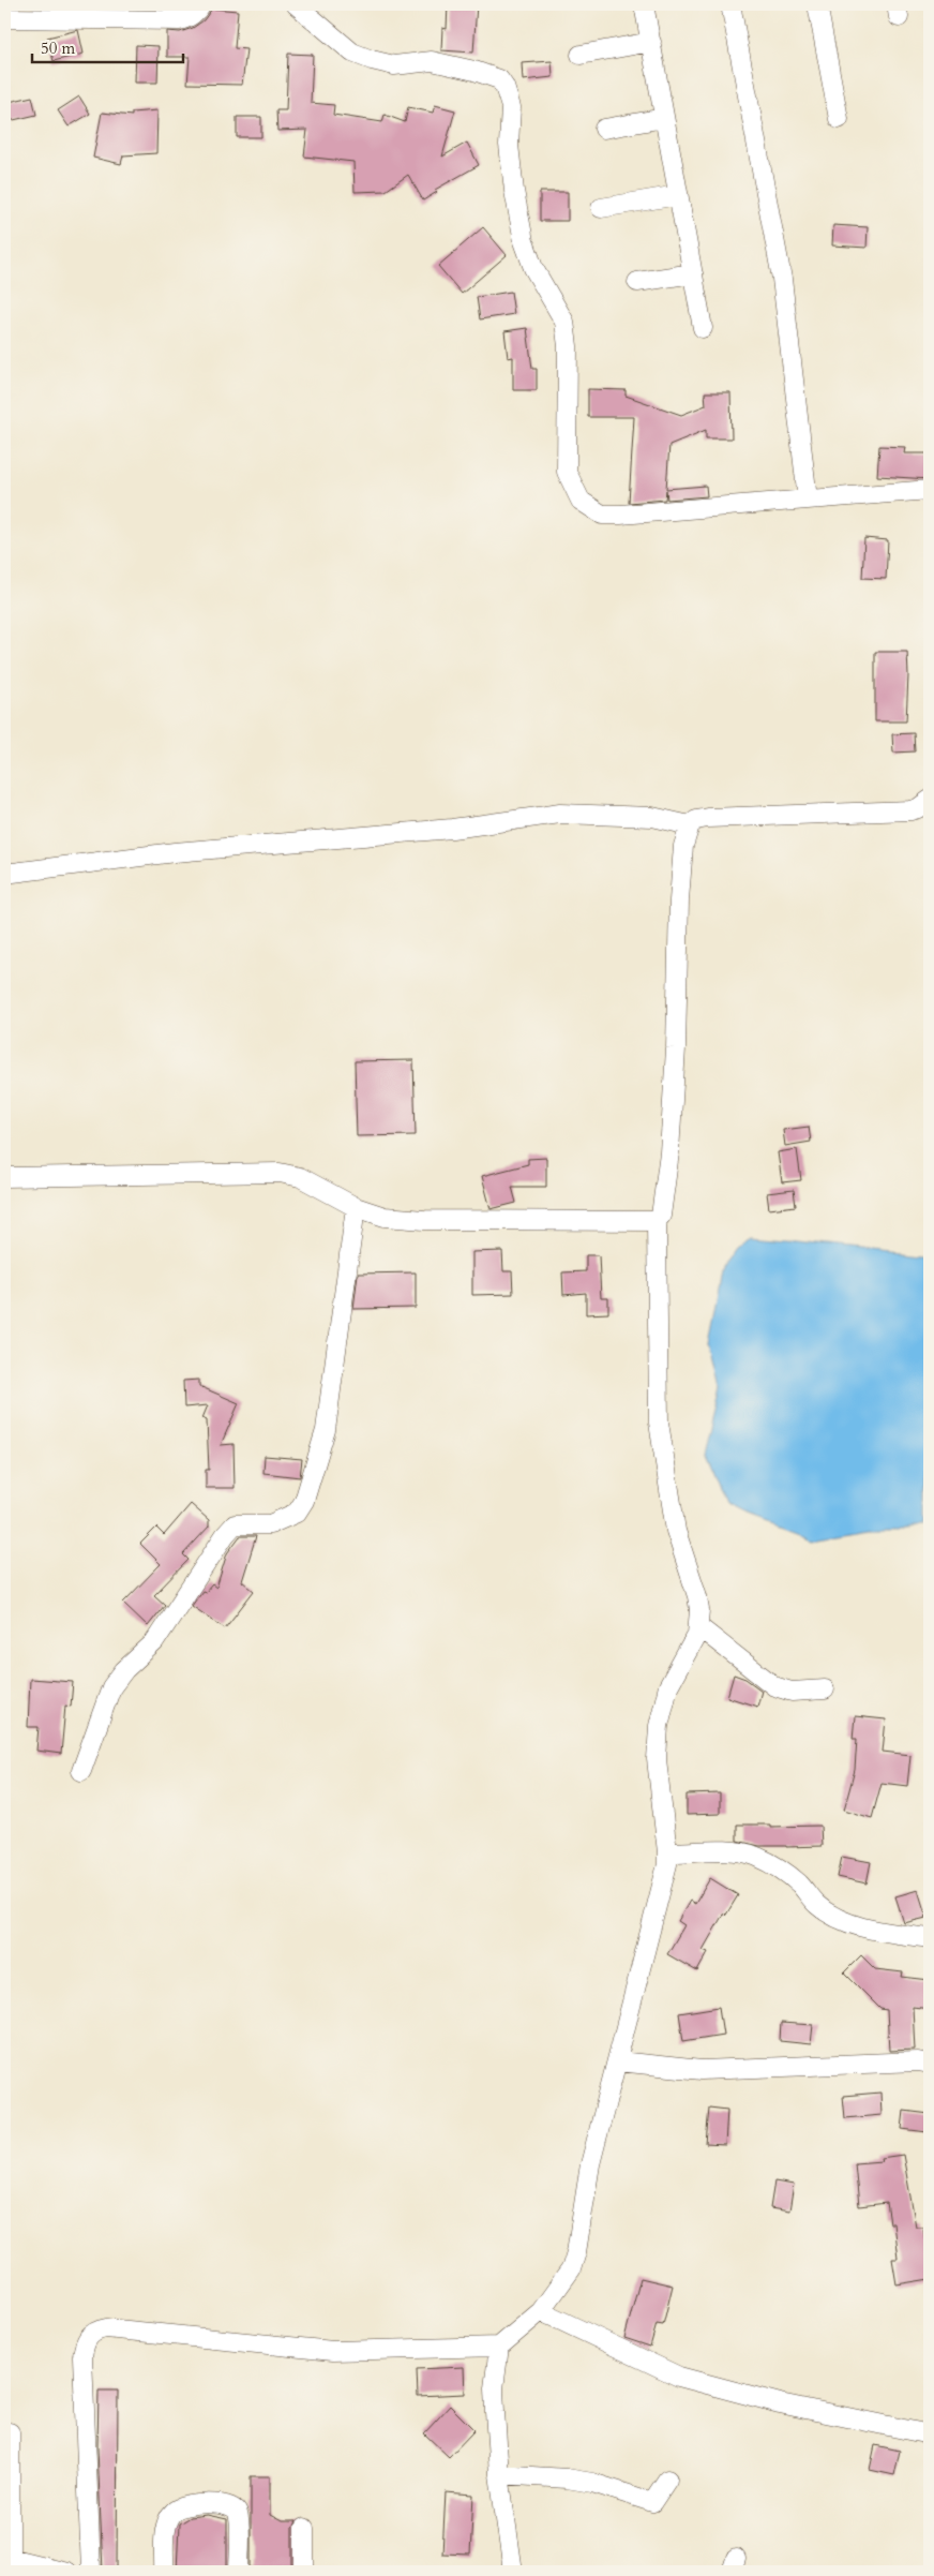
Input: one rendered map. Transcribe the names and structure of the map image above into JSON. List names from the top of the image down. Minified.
{"scale_bar":"50 m"}
